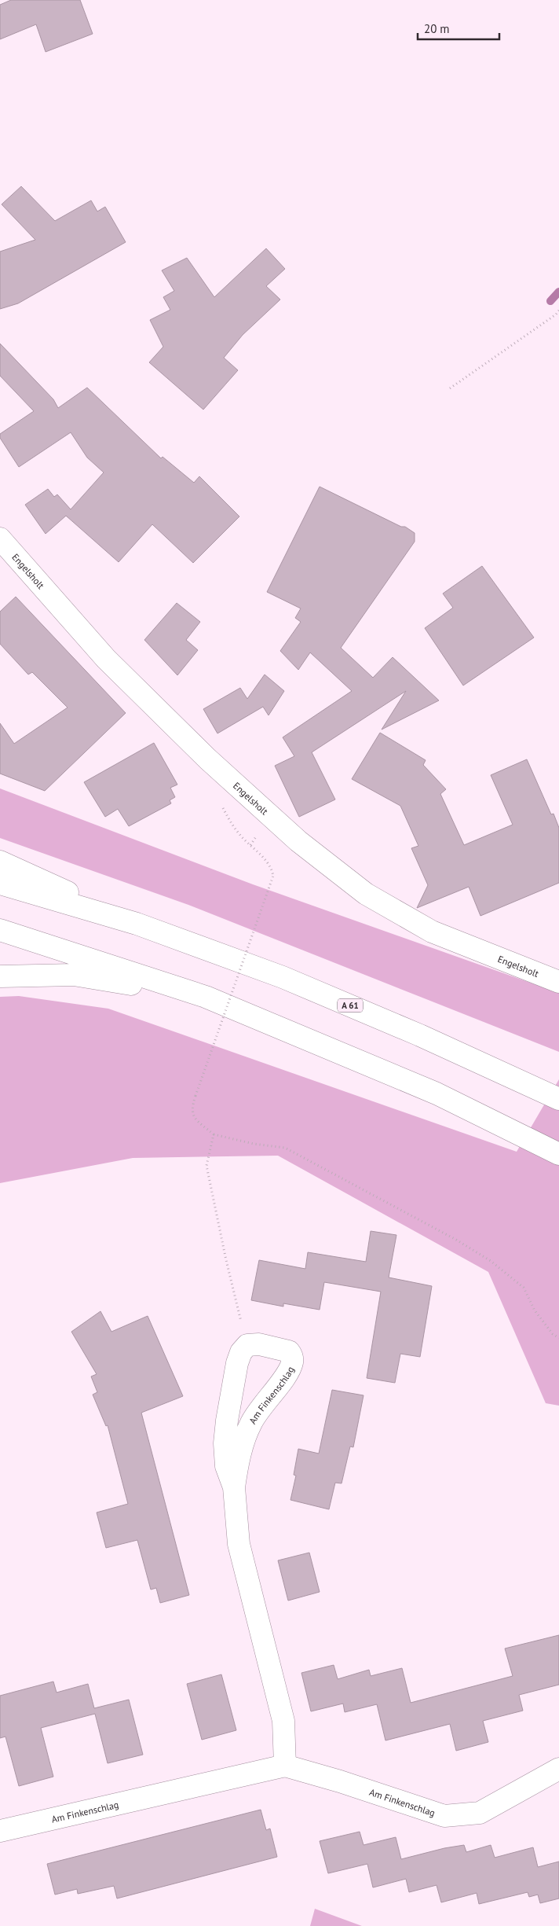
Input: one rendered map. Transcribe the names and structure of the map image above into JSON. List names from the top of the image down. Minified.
{"streets":{"main road":["Engelsholt","A 61","Am Finkenschlag"]},"scale_bar":"20 m"}
